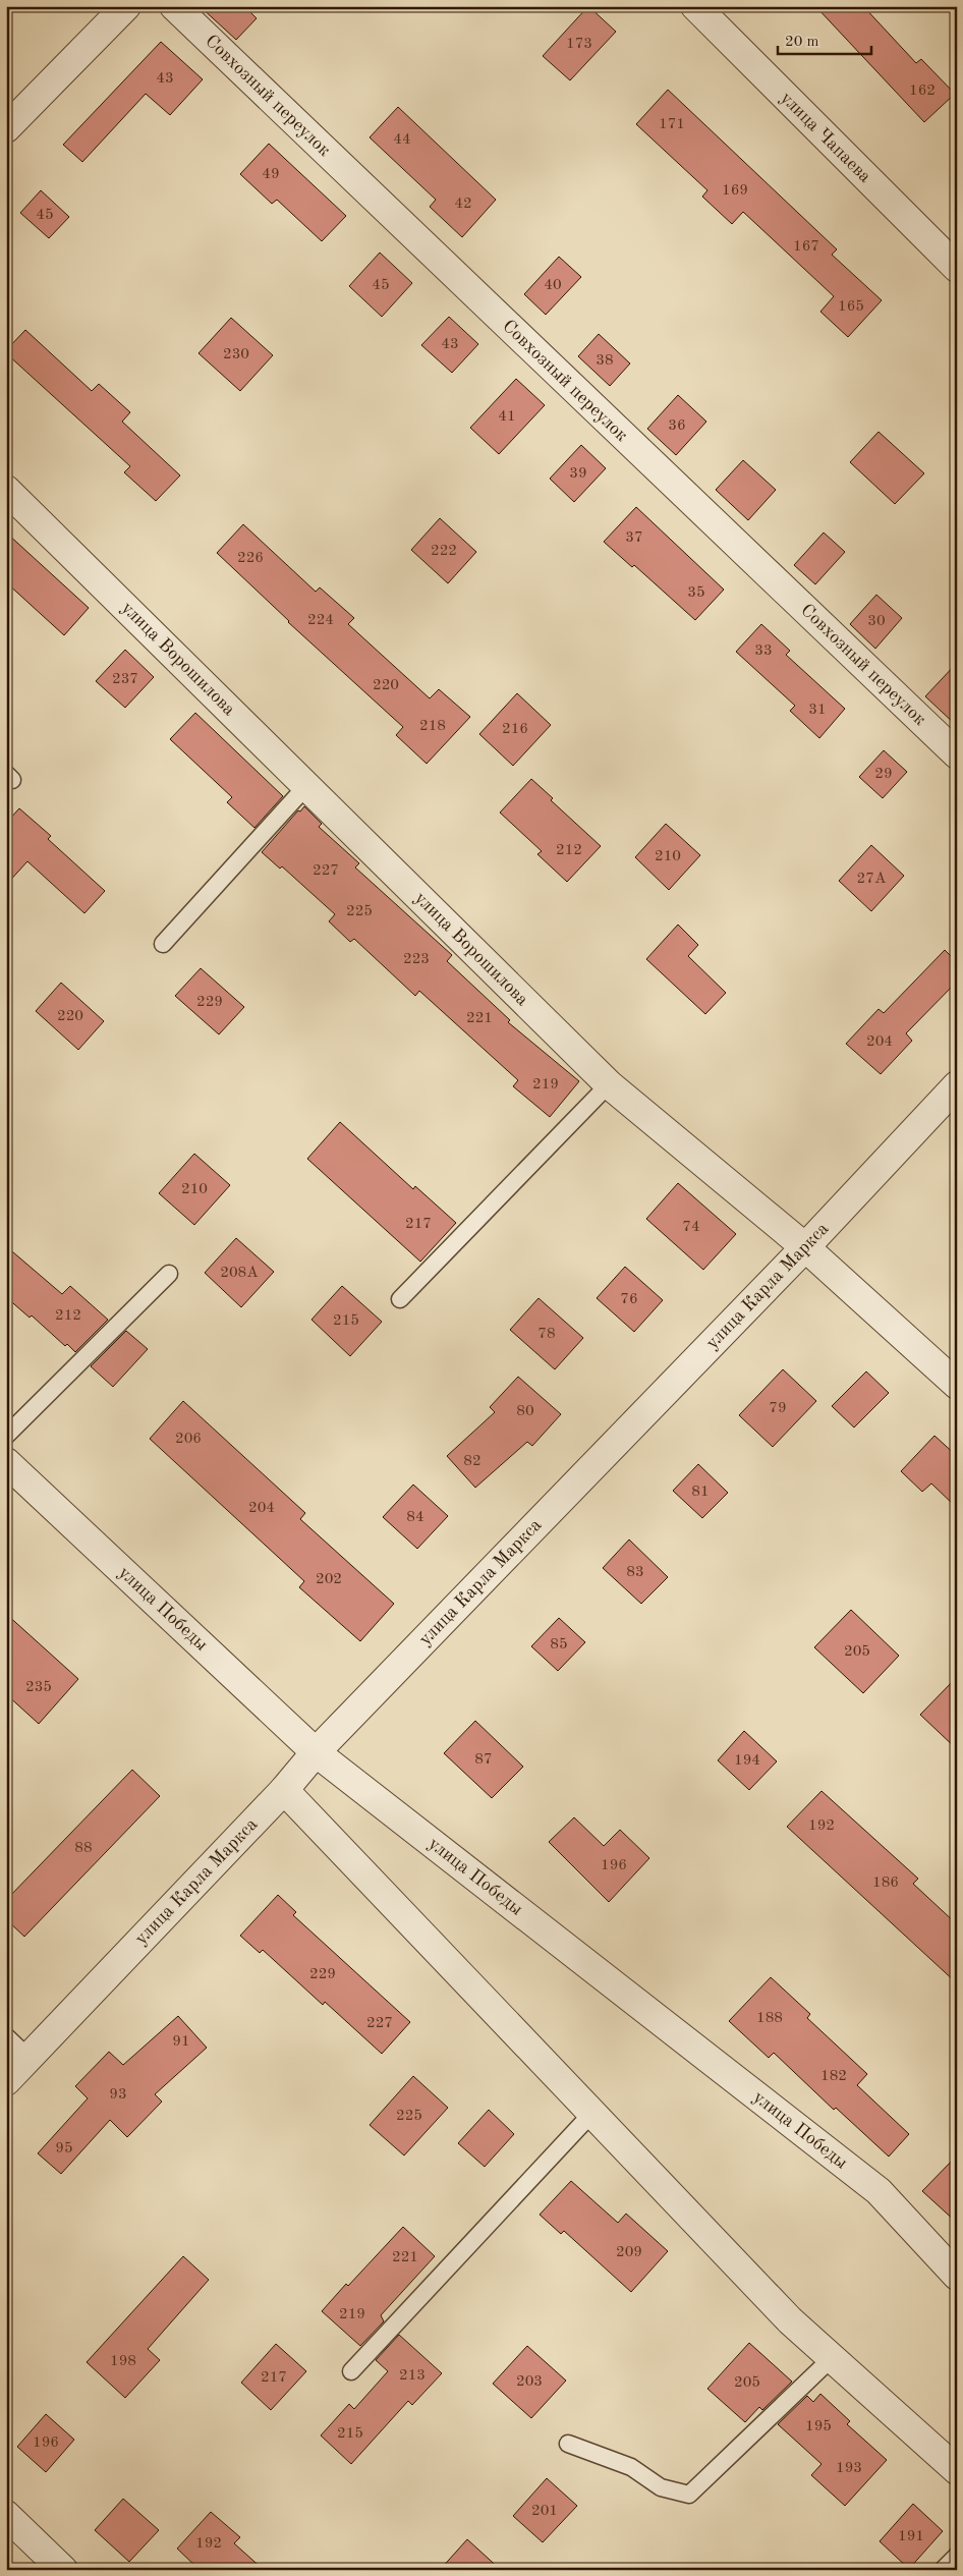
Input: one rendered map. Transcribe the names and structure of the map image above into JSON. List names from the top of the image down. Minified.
{"streets":{"street":["Совхозный переулок","улица Чапаева","улица Ворошилова","улица Карла Маркса","улица Победы"]},"crossings":[["улица Ворошилова","улица Карла Маркса"],["улица Карла Маркса","улица Победы"]],"house_numbers":["173","43","162","171","44","49","169","42","45","167","45","40","165","43","230","38","41","36","39","37","222","226","35","224","30","33","237","220","31","218","216","29","212","210","227","27А","225","223","229","220","221","204","219","210","217","74","208А","76","212","215","78","79","80","206","82","81","204","84","83","202","85","205","235","87","194","192","88","196","186","229","188","227","91","182","93","225","95","209","221","219","198","213","217","203","205","195","215","196","193","201","191","192"],"scale_bar":"20 m"}
